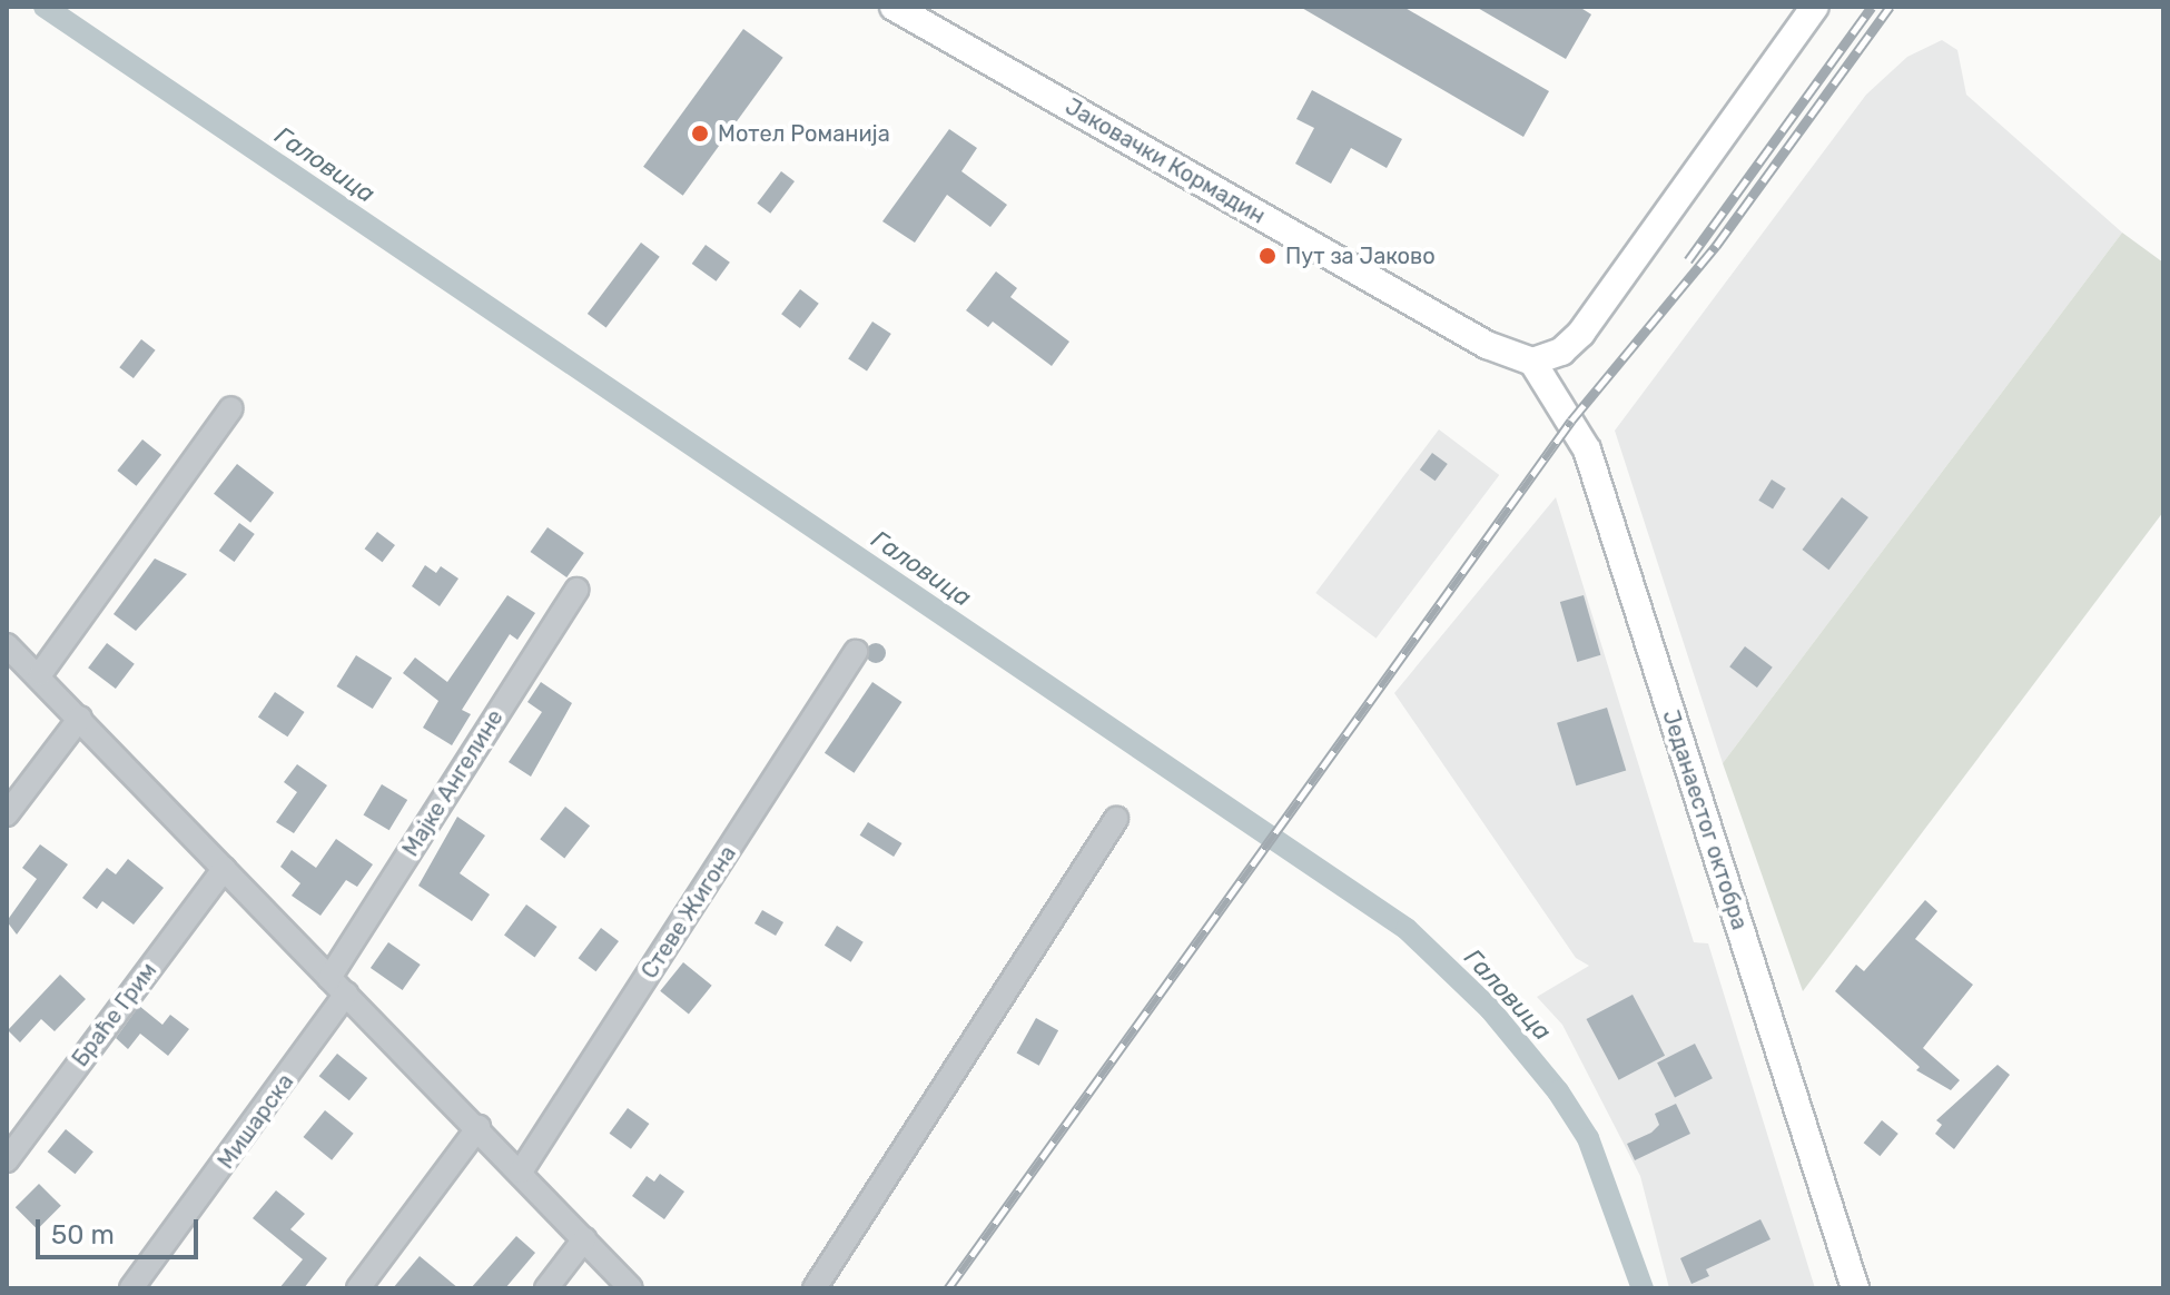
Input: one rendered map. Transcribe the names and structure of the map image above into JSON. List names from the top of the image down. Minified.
{"streets":{"main road":["Јаковачки Кормадин","Једанаестог октобра"],"street":["Мајке Ангелине","Стеве Жигона","Браће Грим","Мишарска"]},"crossings":[["Јаковачки Кормадин","Једанаестог октобра"],["Мајке Ангелине","Мишарска"]],"water":["Галовица"],"places":["Мотел Романија","Пут за Јаково"],"scale_bar":"50 m"}
